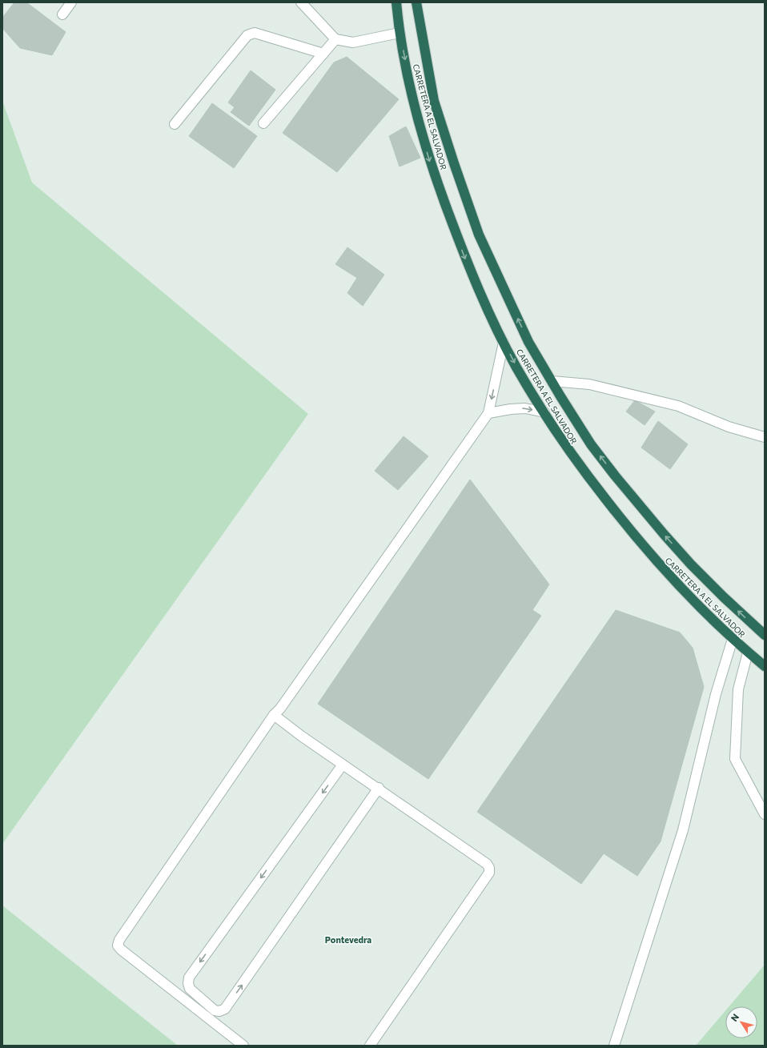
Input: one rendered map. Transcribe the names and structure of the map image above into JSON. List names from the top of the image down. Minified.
{"streets":{"highway":["CARRETERA A EL SALVADOR"]},"districts":["Pontevedra"],"north":"top left"}
